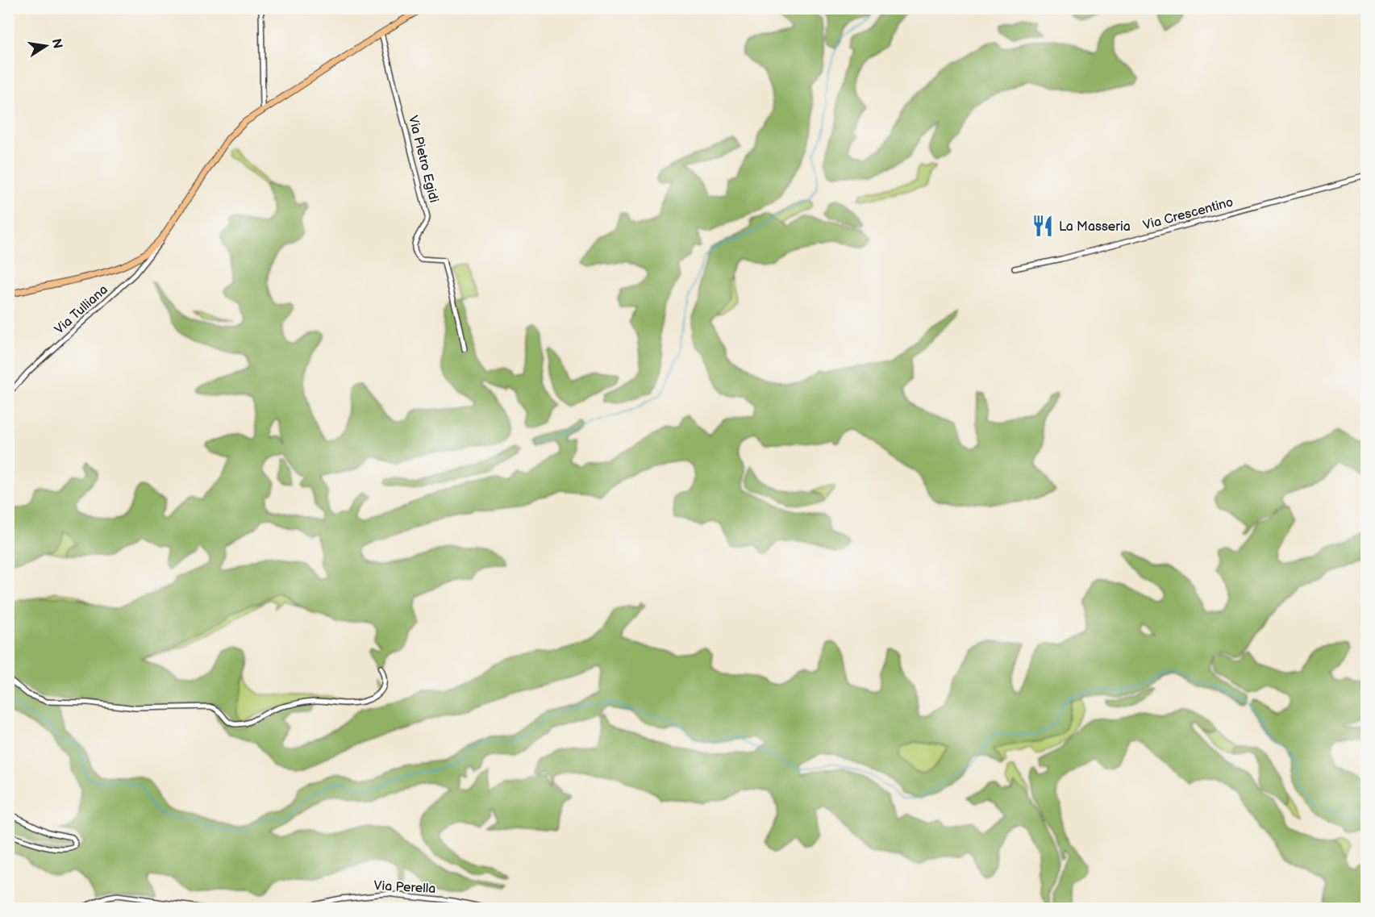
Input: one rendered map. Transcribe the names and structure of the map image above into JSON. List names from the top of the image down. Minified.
{"streets":{"street":["Via Pietro Egidi","Via Crescentino","Via Tulliana","Via Perella"]},"places":{"restaurant":["La Masseria"]},"north":"right"}
